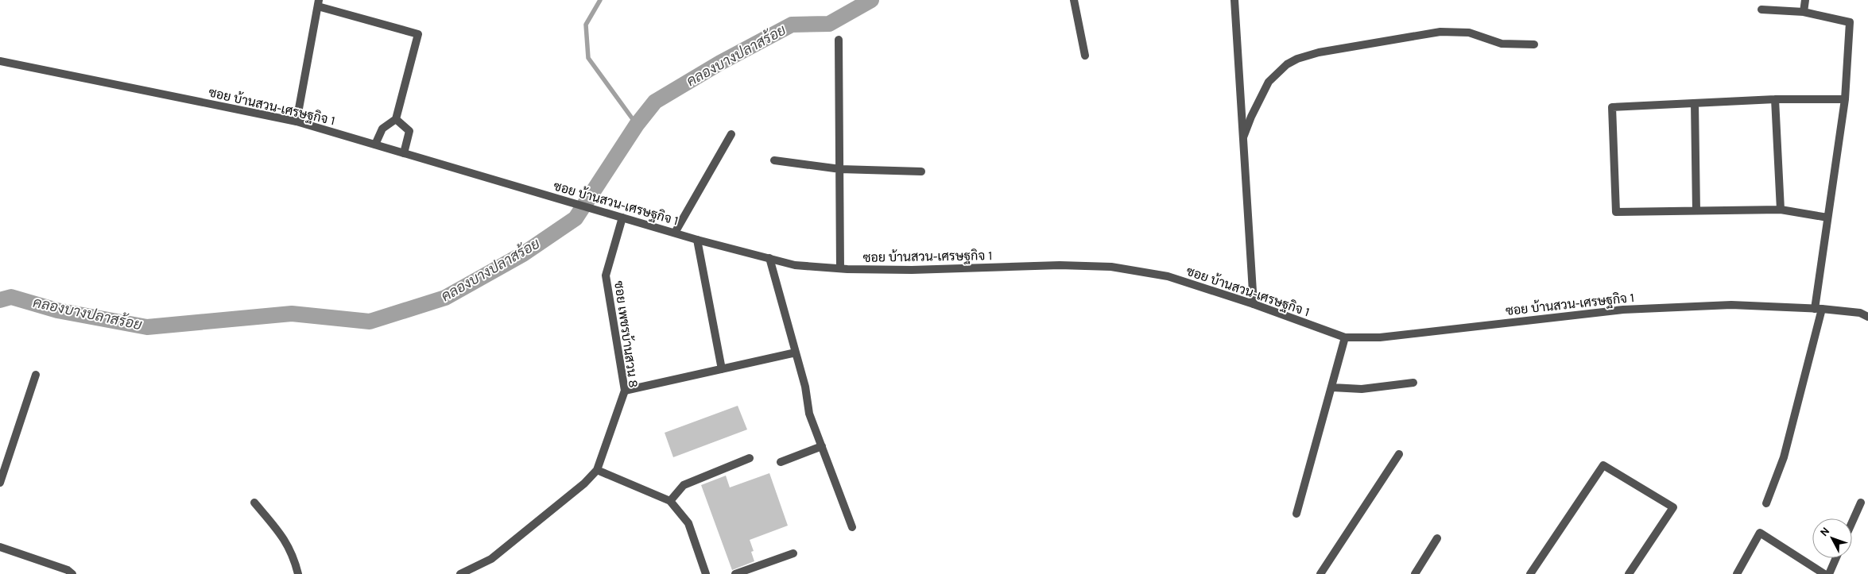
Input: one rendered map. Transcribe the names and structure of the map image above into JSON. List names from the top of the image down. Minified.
{"streets":{"street":["ซอย บ้านสวน-เศรษฐกิจ 1","ซอย เพชรบ้านสวน 8"]},"crossings":[["ซอย บ้านสวน-เศรษฐกิจ 1","ซอย เพชรบ้านสวน 8"]],"water":["คลองบางปลาสร้อย"],"north":"top left"}
